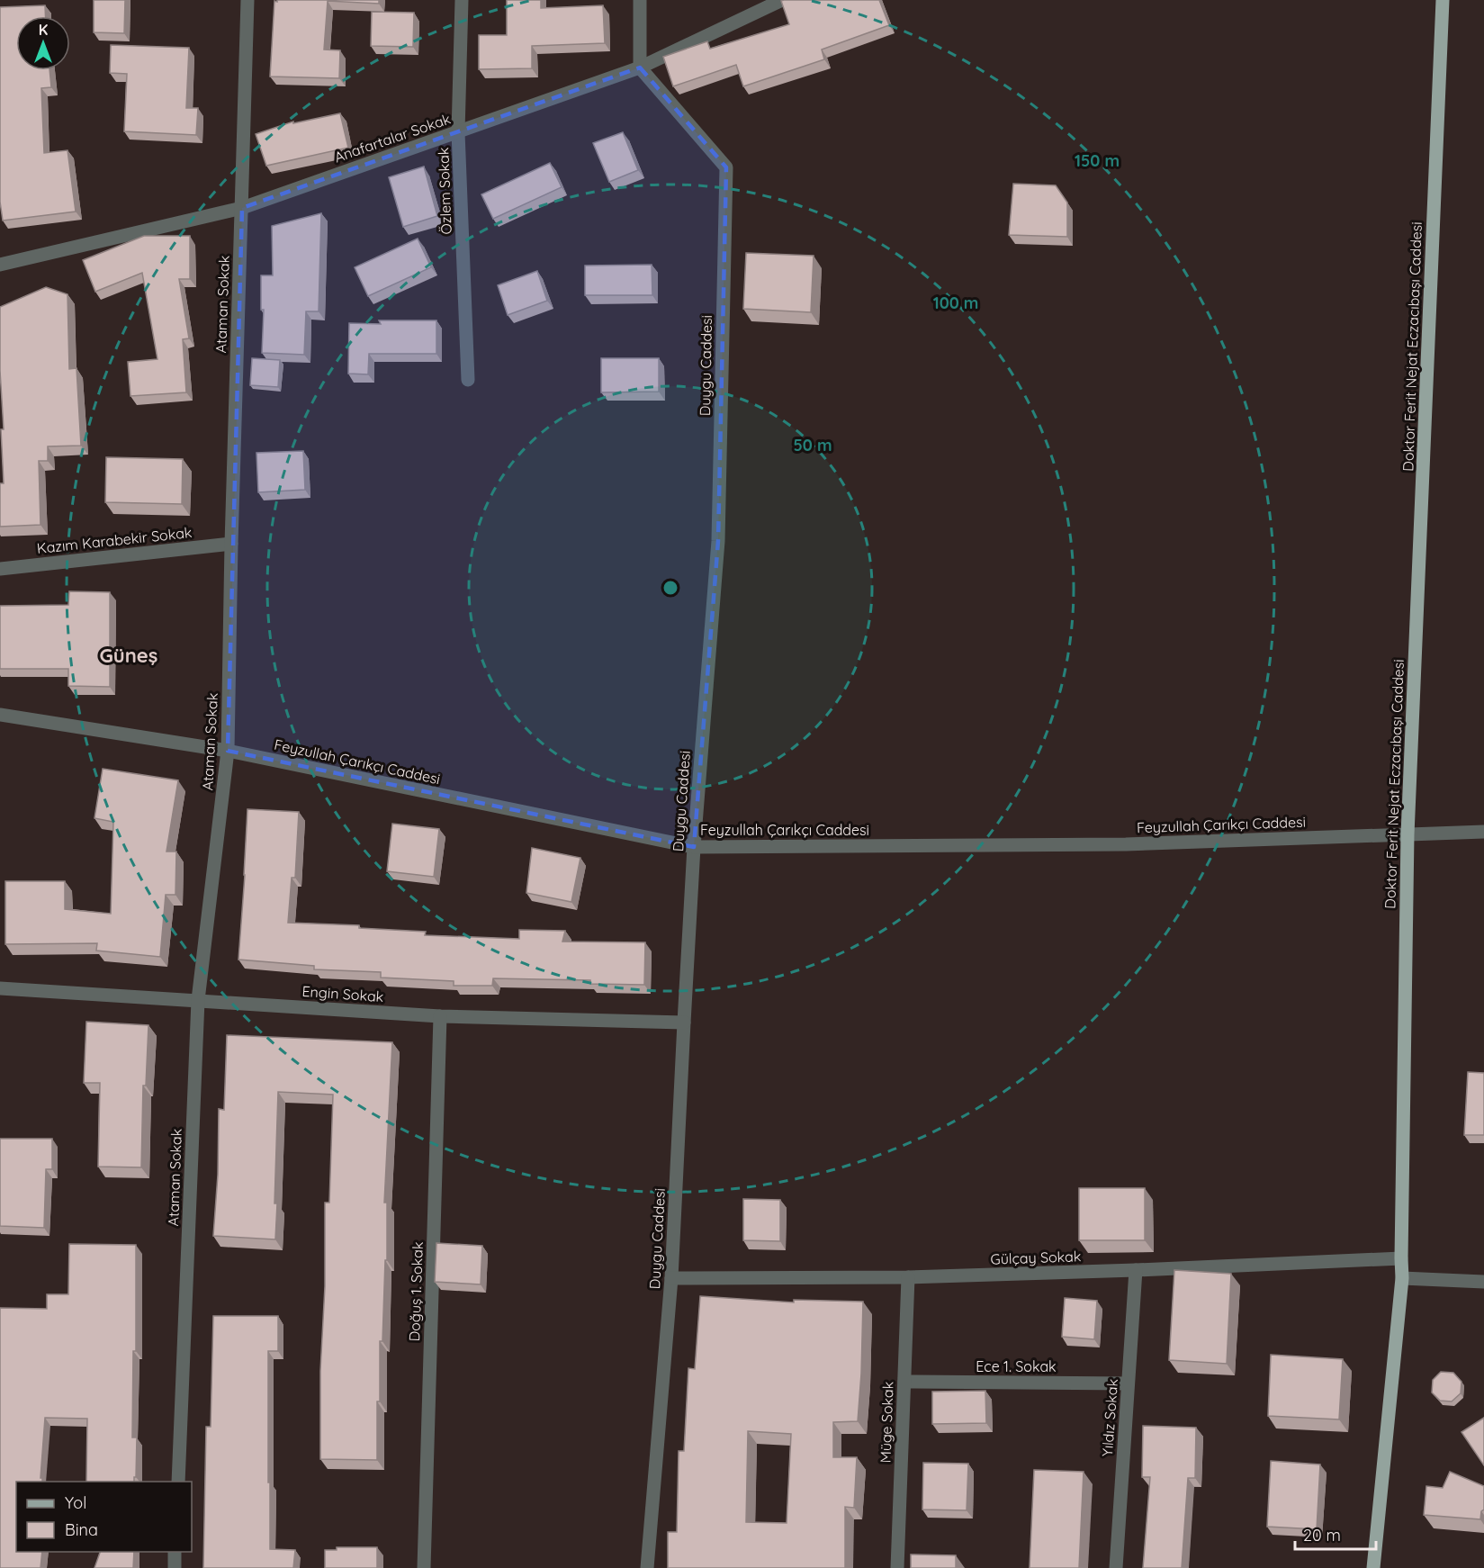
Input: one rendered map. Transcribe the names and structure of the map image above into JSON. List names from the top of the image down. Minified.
{"streets":{"main road":["Doktor Ferit Nejat Eczacıbaşı Caddesi"],"street":["Anafartalar Sokak","Özlem Sokak","Ataman Sokak","Duygu Caddesi","Kazım Karabekir Sokak","Feyzullah Çarıkçı Caddesi","Engin Sokak","Gülçay Sokak","Doğuş 1. Sokak","Ece 1. Sokak","Yıldız Sokak","Müge Sokak"]},"crossings":[["Anafartalar Sokak","Özlem Sokak"],["Anafartalar Sokak","Ataman Sokak"],["Anafartalar Sokak","Duygu Caddesi"],["Ataman Sokak","Kazım Karabekir Sokak"],["Ataman Sokak","Feyzullah Çarıkçı Caddesi"],["Ataman Sokak","Engin Sokak"],["Doktor Ferit Nejat Eczacıbaşı Caddesi","Feyzullah Çarıkçı Caddesi"],["Doktor Ferit Nejat Eczacıbaşı Caddesi","Gülçay Sokak"],["Duygu Caddesi","Feyzullah Çarıkçı Caddesi"],["Duygu Caddesi","Engin Sokak"],["Duygu Caddesi","Gülçay Sokak"],["Engin Sokak","Doğuş 1. Sokak"],["Gülçay Sokak","Yıldız Sokak"],["Gülçay Sokak","Müge Sokak"],["Ece 1. Sokak","Yıldız Sokak"],["Ece 1. Sokak","Müge Sokak"]],"districts":["Güneş"],"legend":["Yol","Bina"],"scale_bar":"20 m","north":"top","rings":["150 m","100 m","50 m"]}
